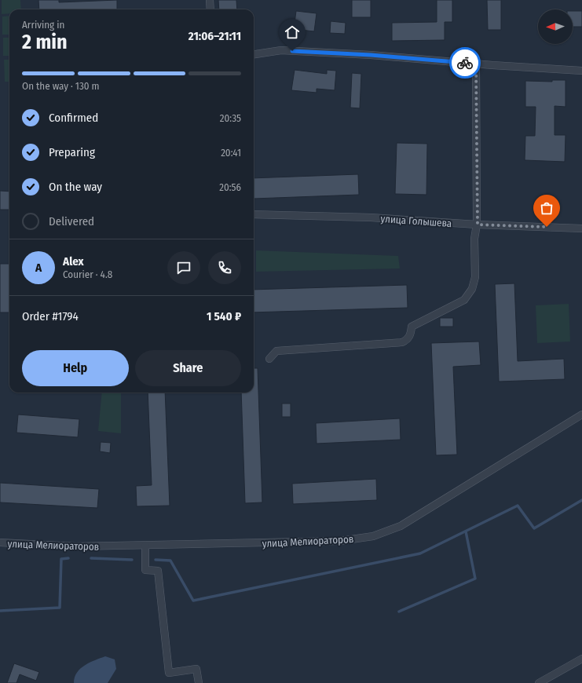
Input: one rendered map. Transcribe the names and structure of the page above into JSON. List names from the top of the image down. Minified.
{"streets":{"street":["улица Голышева","улица Мелиораторов"]},"north":"left","page":{"heading":["2 min","Arriving in","21:06–21:11"],"panel":["Alex","Courier · 4.8","Order #1794","1 540 ₽"],"bar":"On the way · 130 m","list":[["Confirmed","20:35"],["Preparing","20:41"],["On the way","20:56"],"Delivered"],"round":"A","buttons":["Help","Share"]}}
